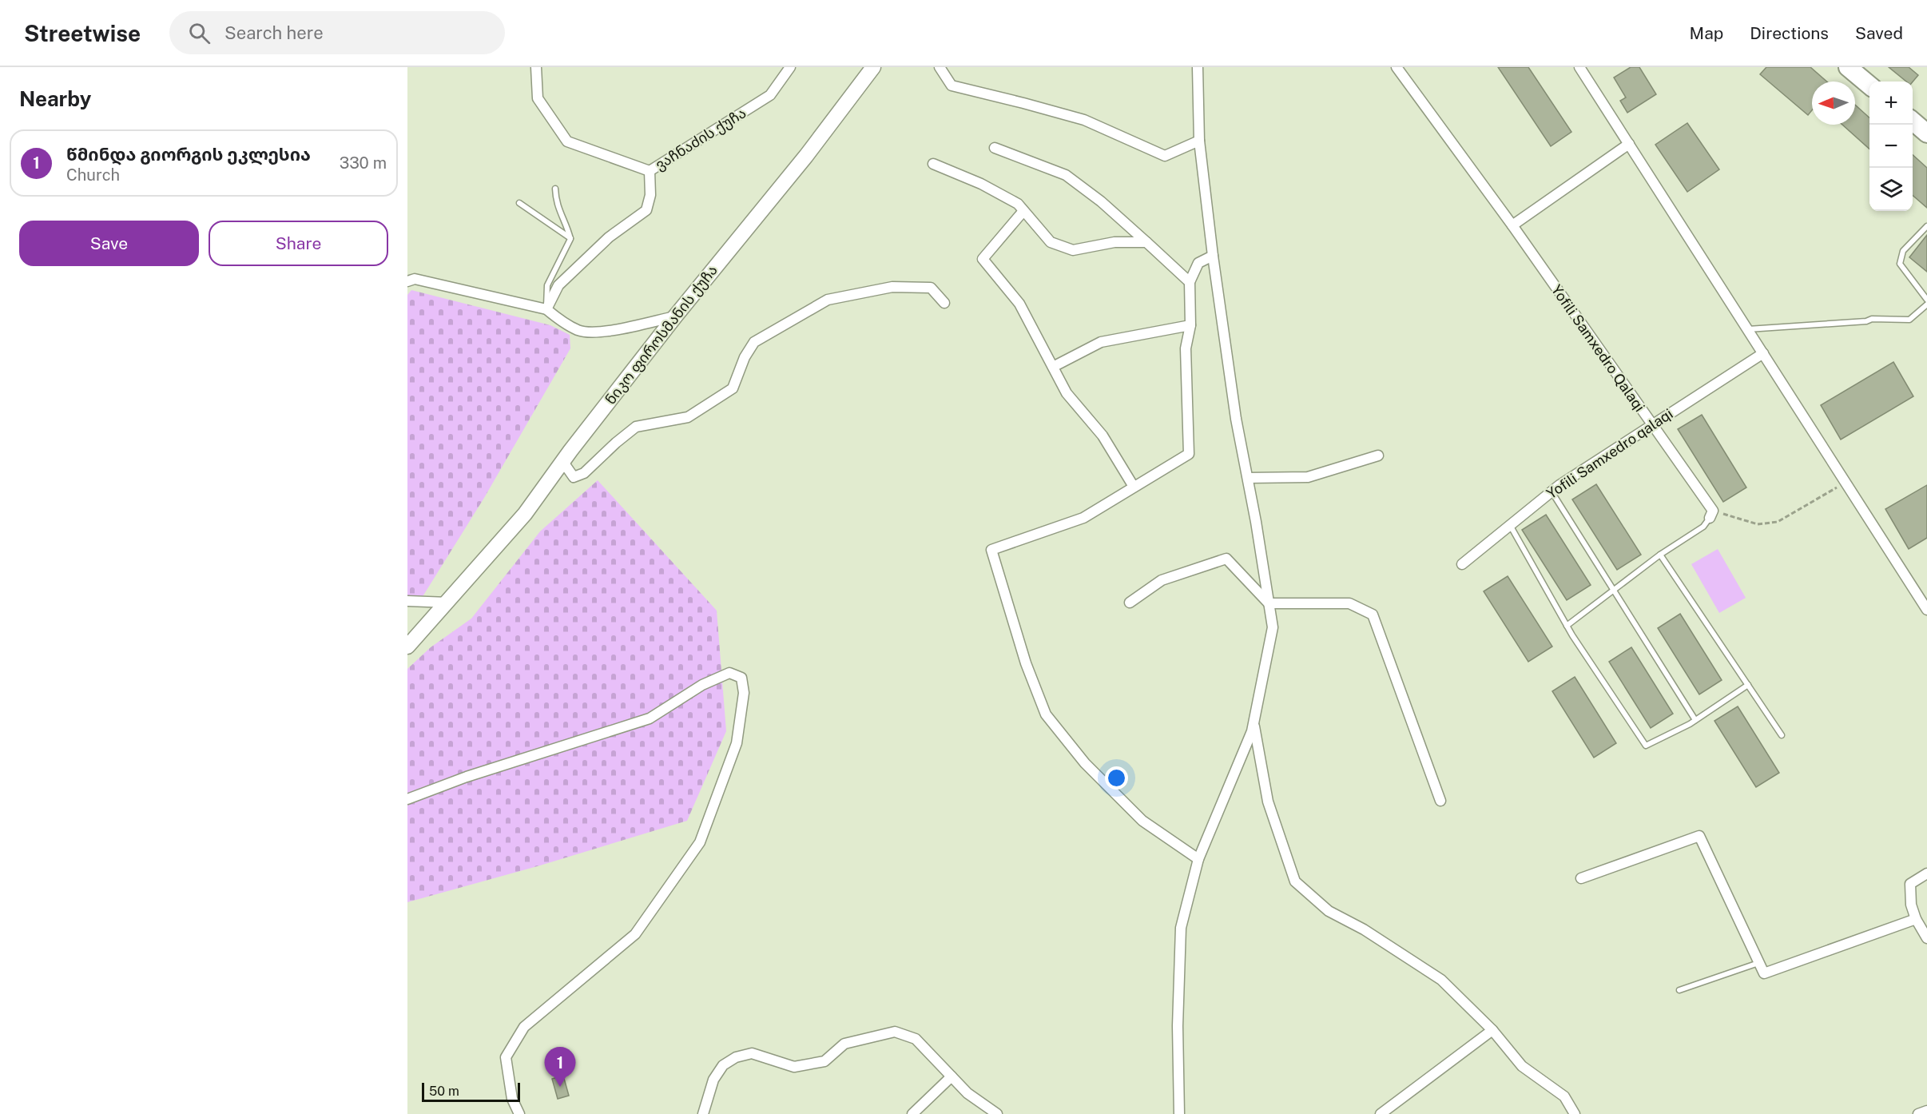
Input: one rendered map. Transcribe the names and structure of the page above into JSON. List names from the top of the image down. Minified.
{"streets":{"main road":["ნიკო ფიროსმანის ქუჩა"],"street":["ვაჩნაძის ქუჩა","Yofili Samxedro Qalaqi","Yofili Samxedro qalaqi"]},"crossings":[["Yofili Samxedro Qalaqi","Yofili Samxedro qalaqi"]],"scale_bar":"50 m","north":"left","page":{"header":"Streetwise","search":"Search here","nav":["Map","Directions","Saved"],"heading":"Nearby","map_buttons":["+","−"],"list":[{"mark":"1","name":"წმინდა გიორგის ეკლესია","note":"Church","value":"330 m"}],"buttons":["Save","Share"],"pins":"1","scale":"50 m"}}
